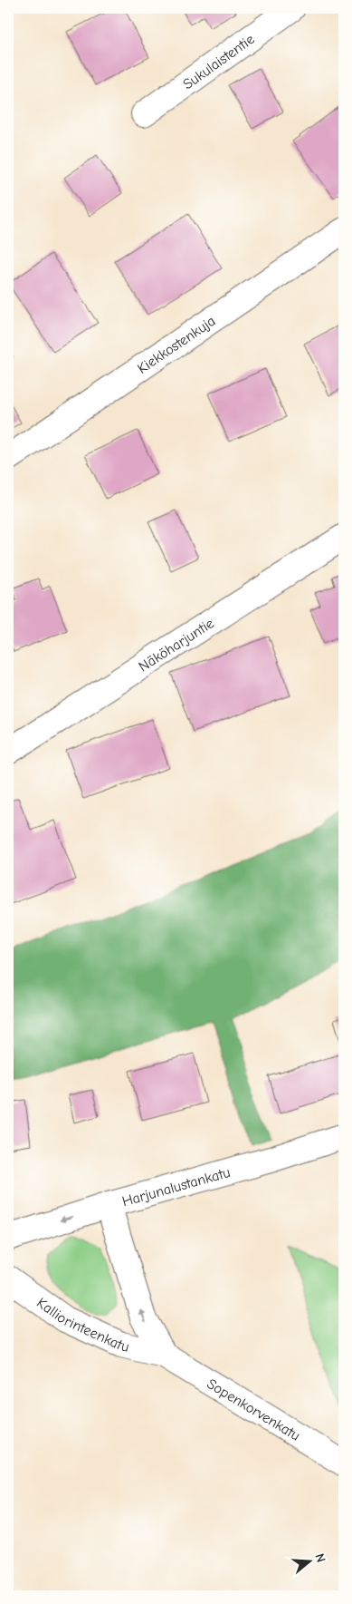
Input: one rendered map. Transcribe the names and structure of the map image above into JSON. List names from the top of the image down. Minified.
{"streets":{"street":["Sukulaistentie","Kiekkostenkuja","Näköharjuntie","Harjunalustankatu","Kalliorinteenkatu","Sopenkorvenkatu"]},"crossings":[["Kalliorinteenkatu","Sopenkorvenkatu"]],"north":"right"}
